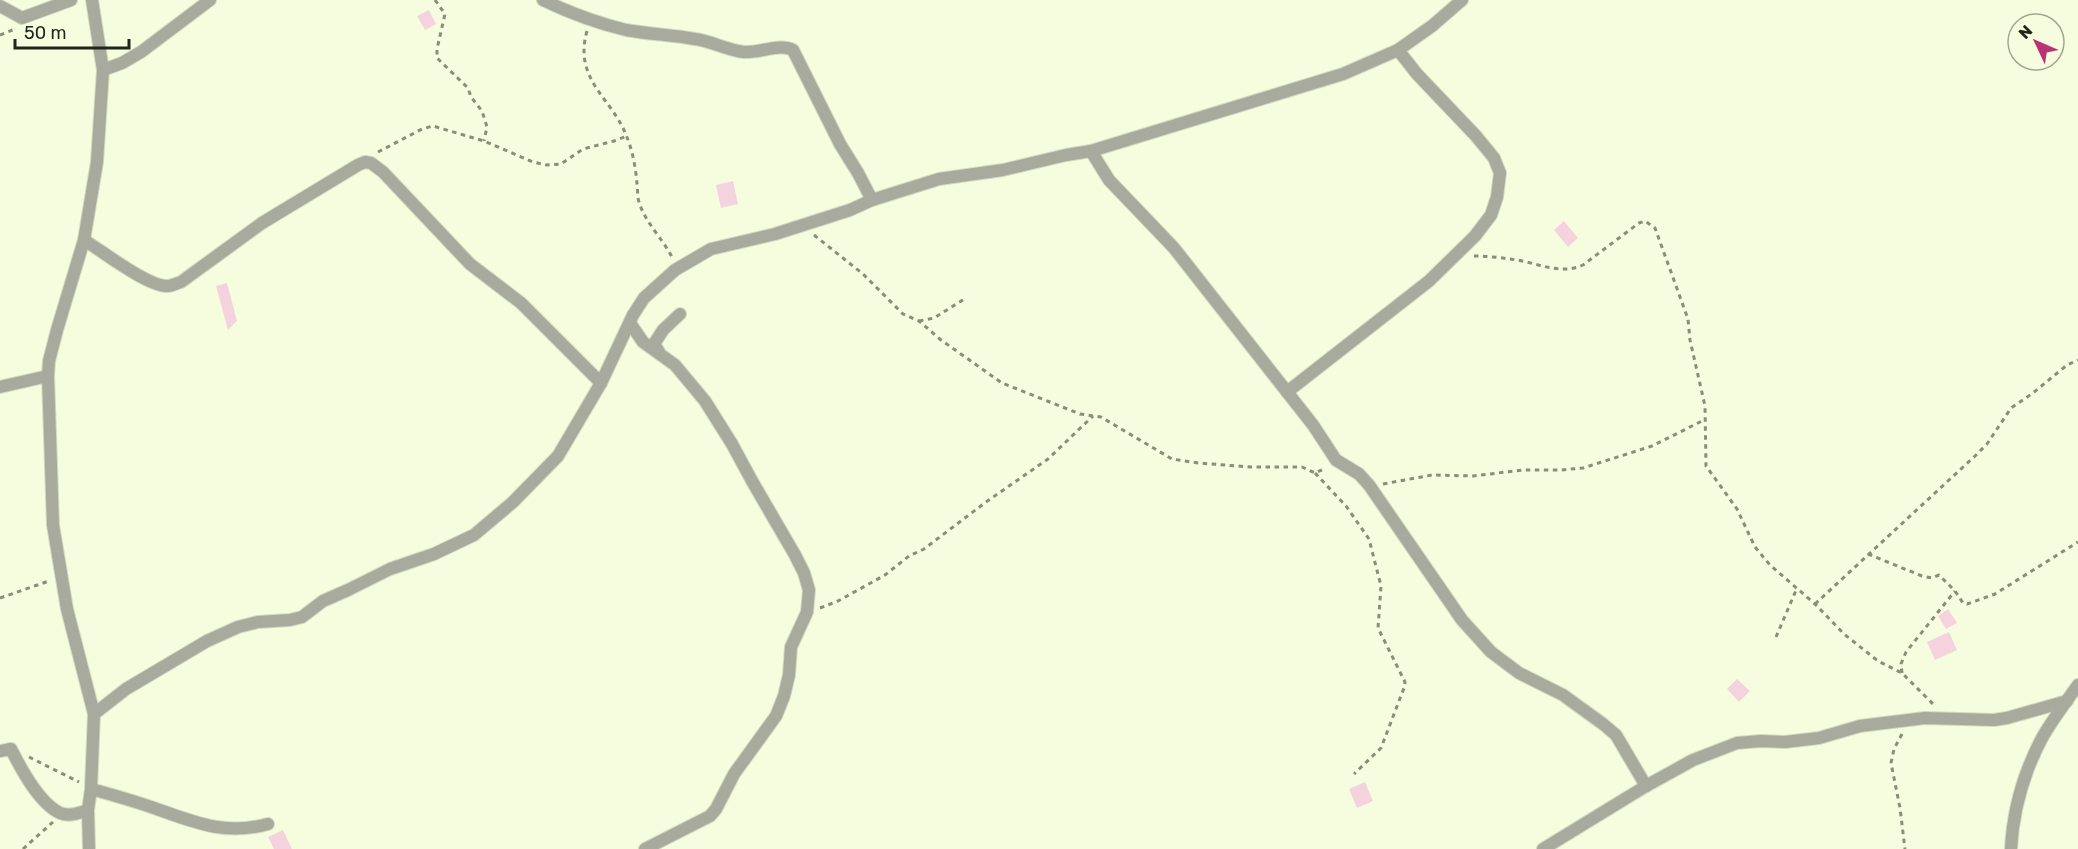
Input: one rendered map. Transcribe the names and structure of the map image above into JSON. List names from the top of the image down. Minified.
{"scale_bar":"50 m","north":"top left"}
